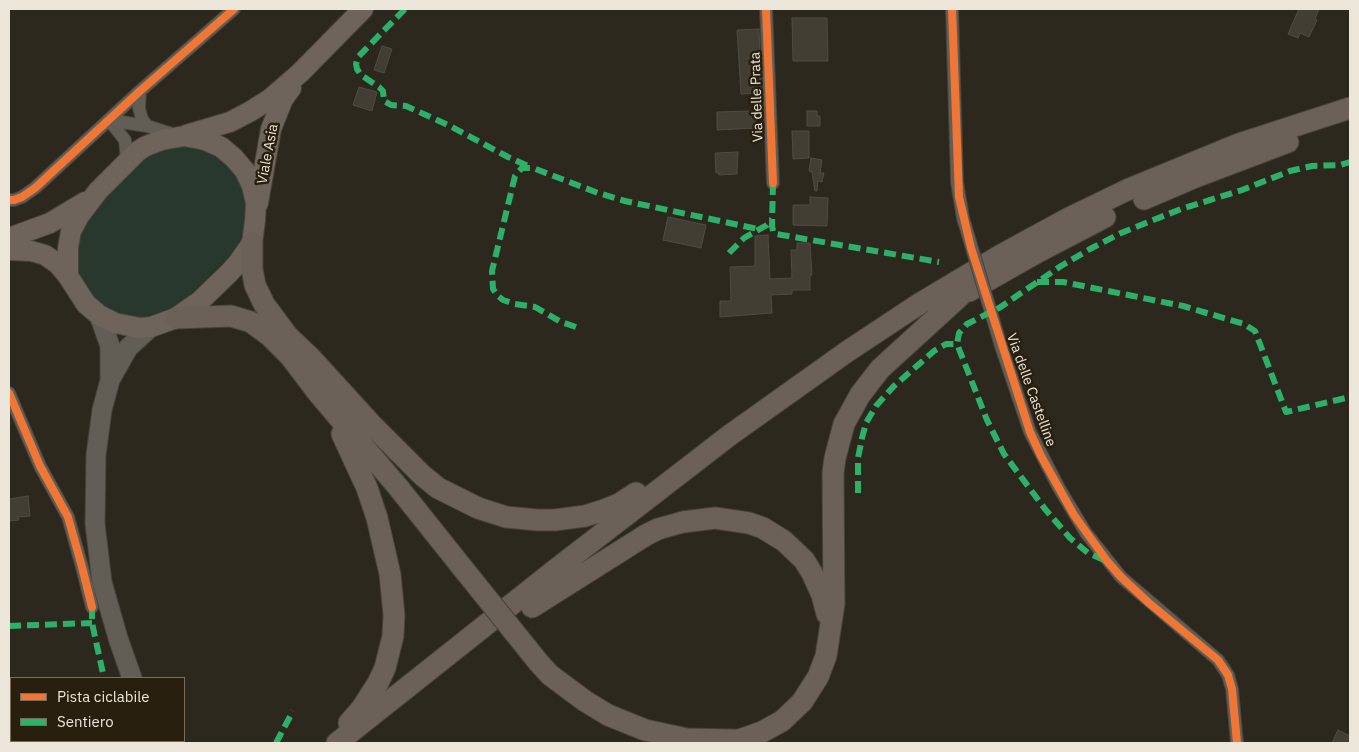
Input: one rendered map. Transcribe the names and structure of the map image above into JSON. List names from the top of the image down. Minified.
{"streets":{"main road":["Viale Asia"],"street":["Via delle Prata","Via delle Castelline"]},"legend":["Pista ciclabile","Sentiero"]}
